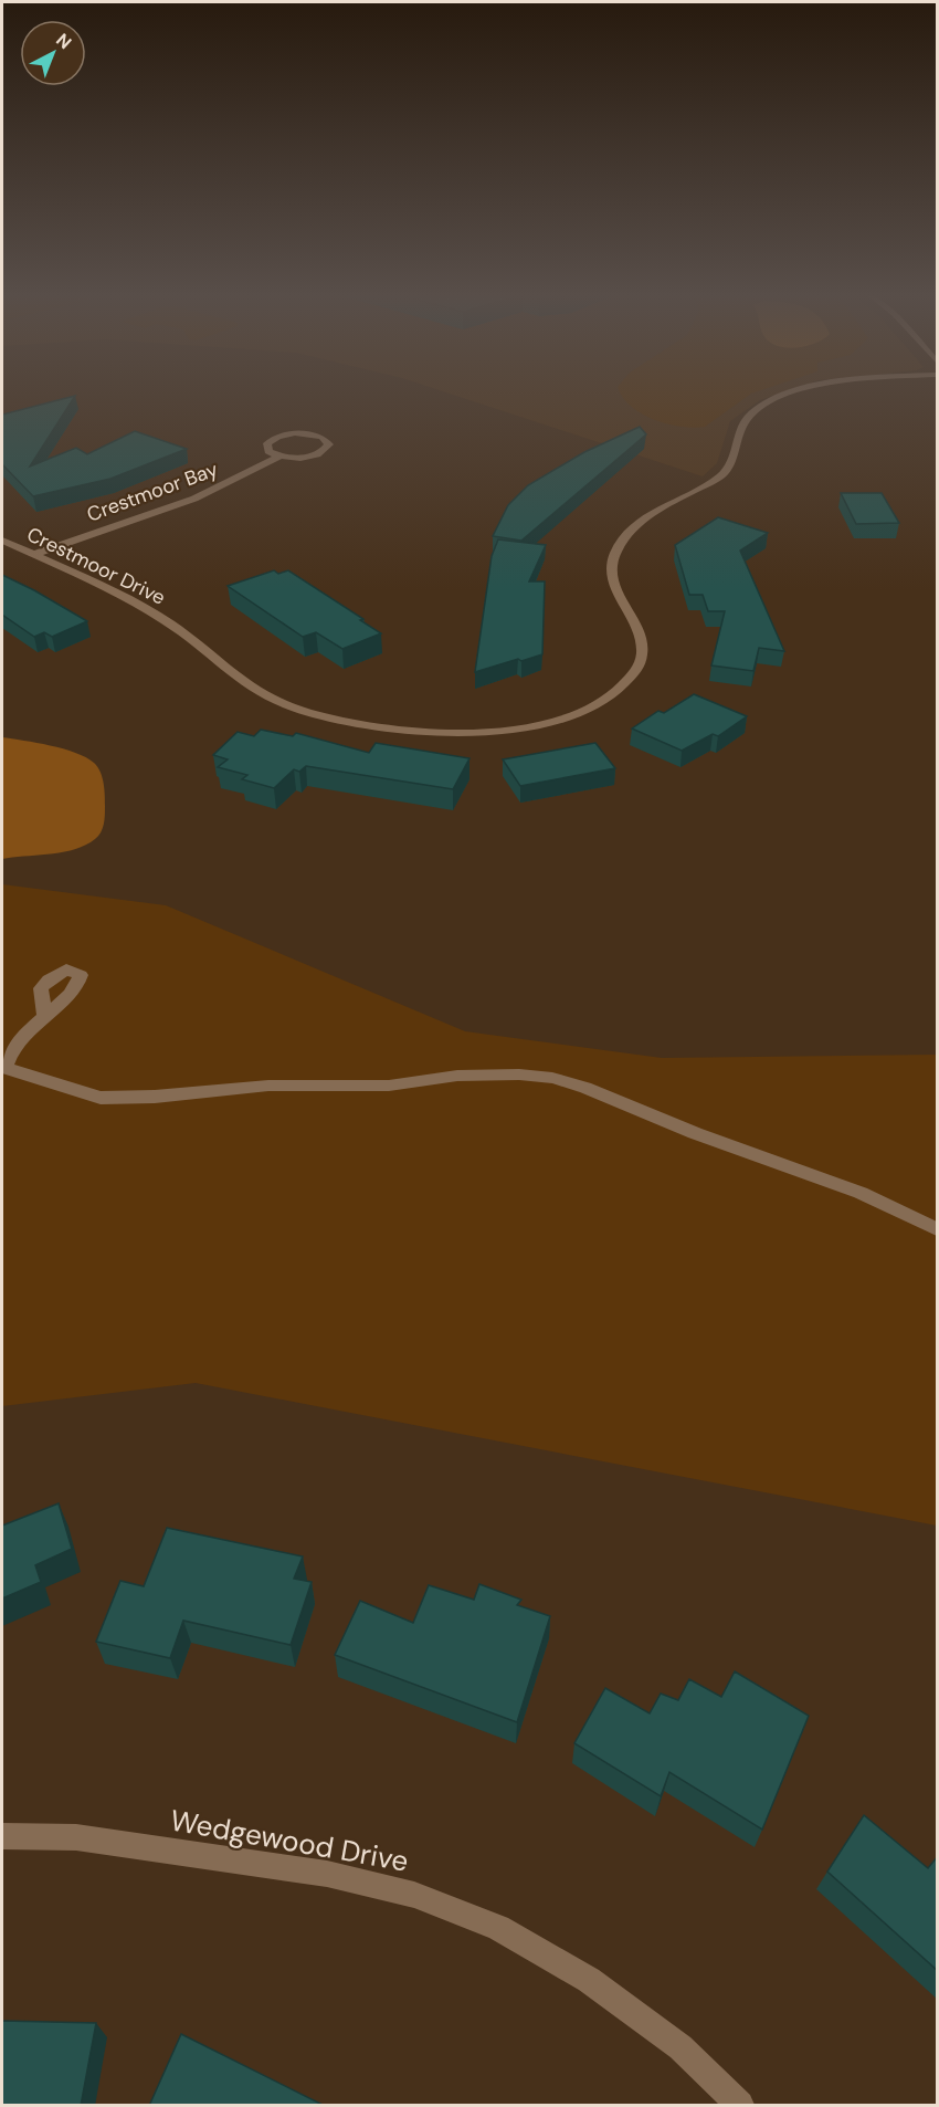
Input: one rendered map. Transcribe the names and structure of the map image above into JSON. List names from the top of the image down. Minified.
{"streets":{"street":["Crestmoor Bay","Crestmoor Drive","Wedgewood Drive"]},"crossings":[["Crestmoor Bay","Crestmoor Drive"]],"north":"top right"}
